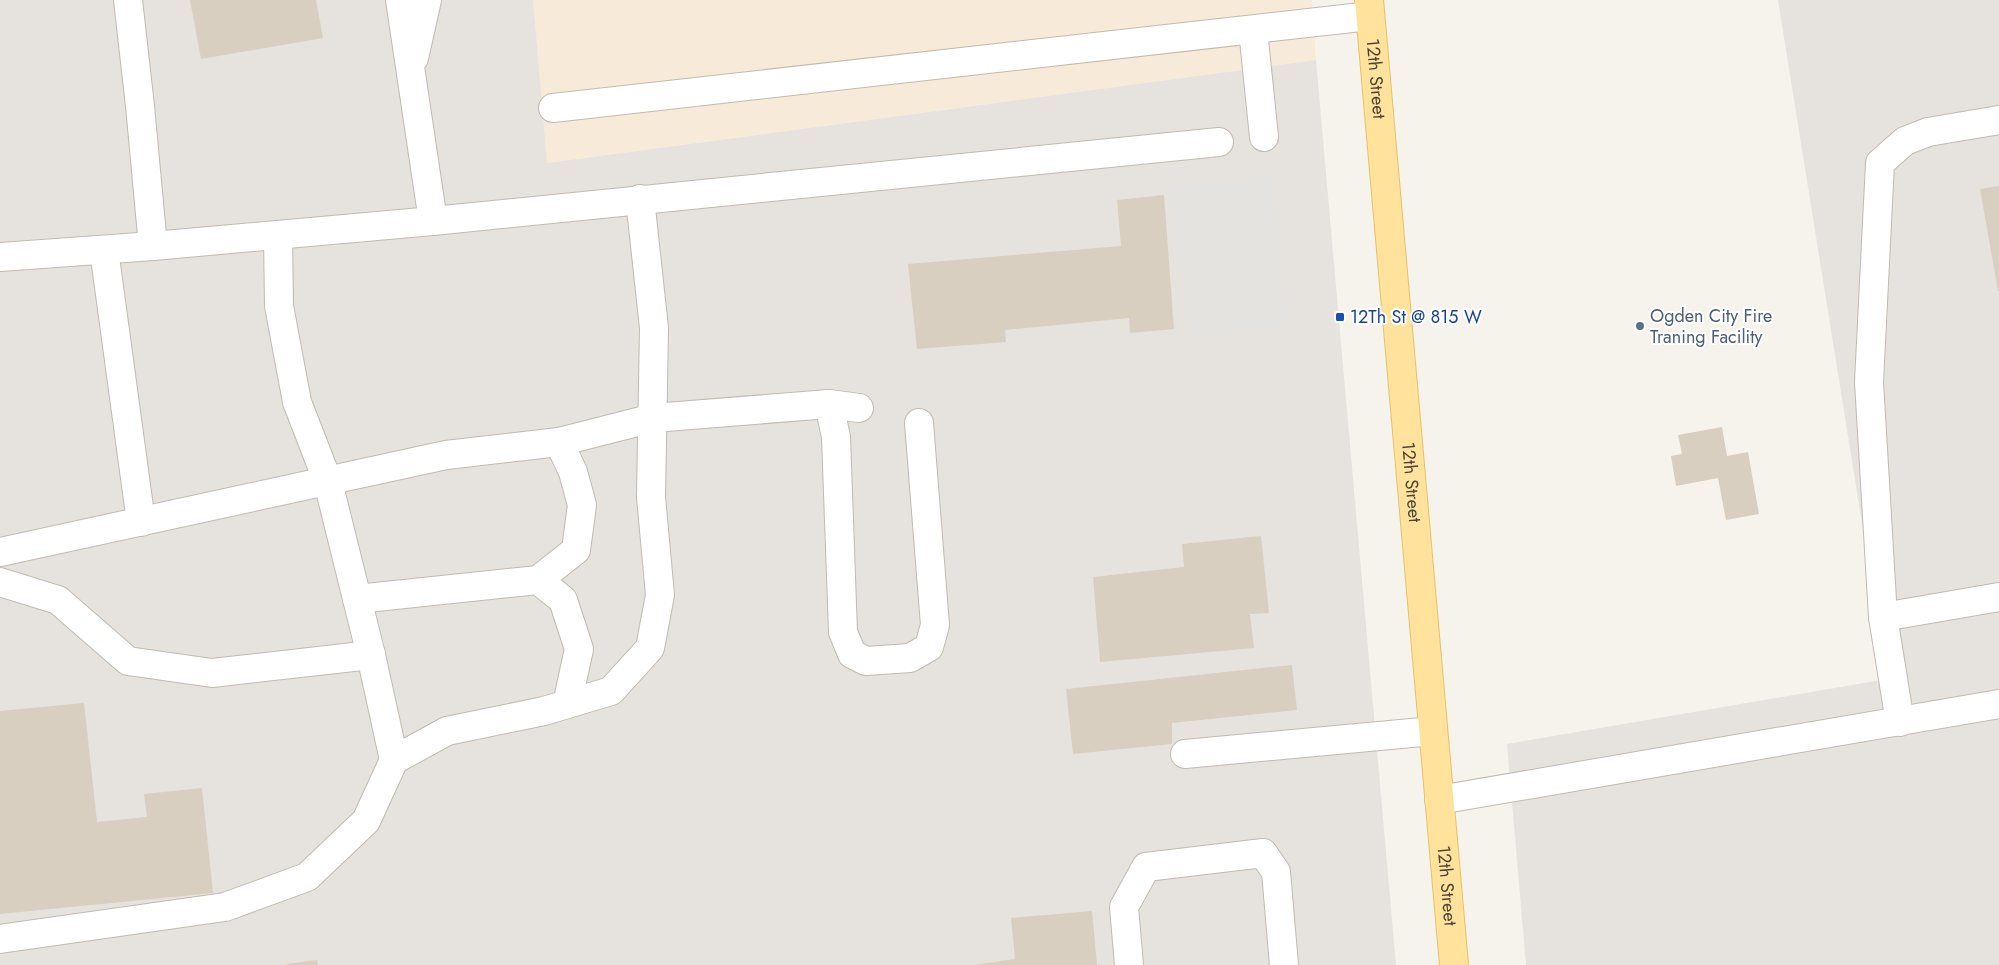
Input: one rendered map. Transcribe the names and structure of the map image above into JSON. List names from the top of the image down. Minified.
{"streets":{"main road":["12th Street"]},"places":{"transit":["12Th St @ 815 W"],"other":["Ogden City Fire Traning Facility"]}}
